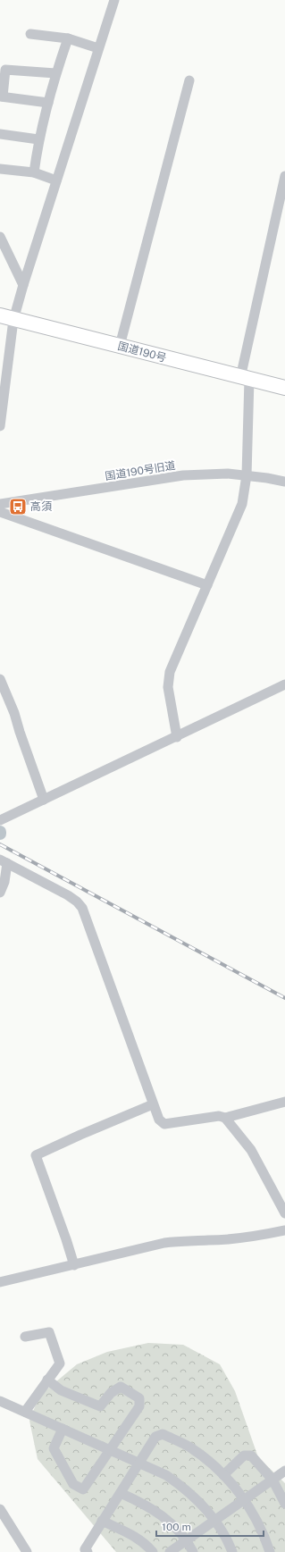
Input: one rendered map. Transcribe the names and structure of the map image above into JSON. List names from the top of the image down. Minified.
{"streets":{"highway":["国道190号"],"street":["国道190号旧道"]},"places":{"bus stop":["高須"]},"scale_bar":"100 m"}
